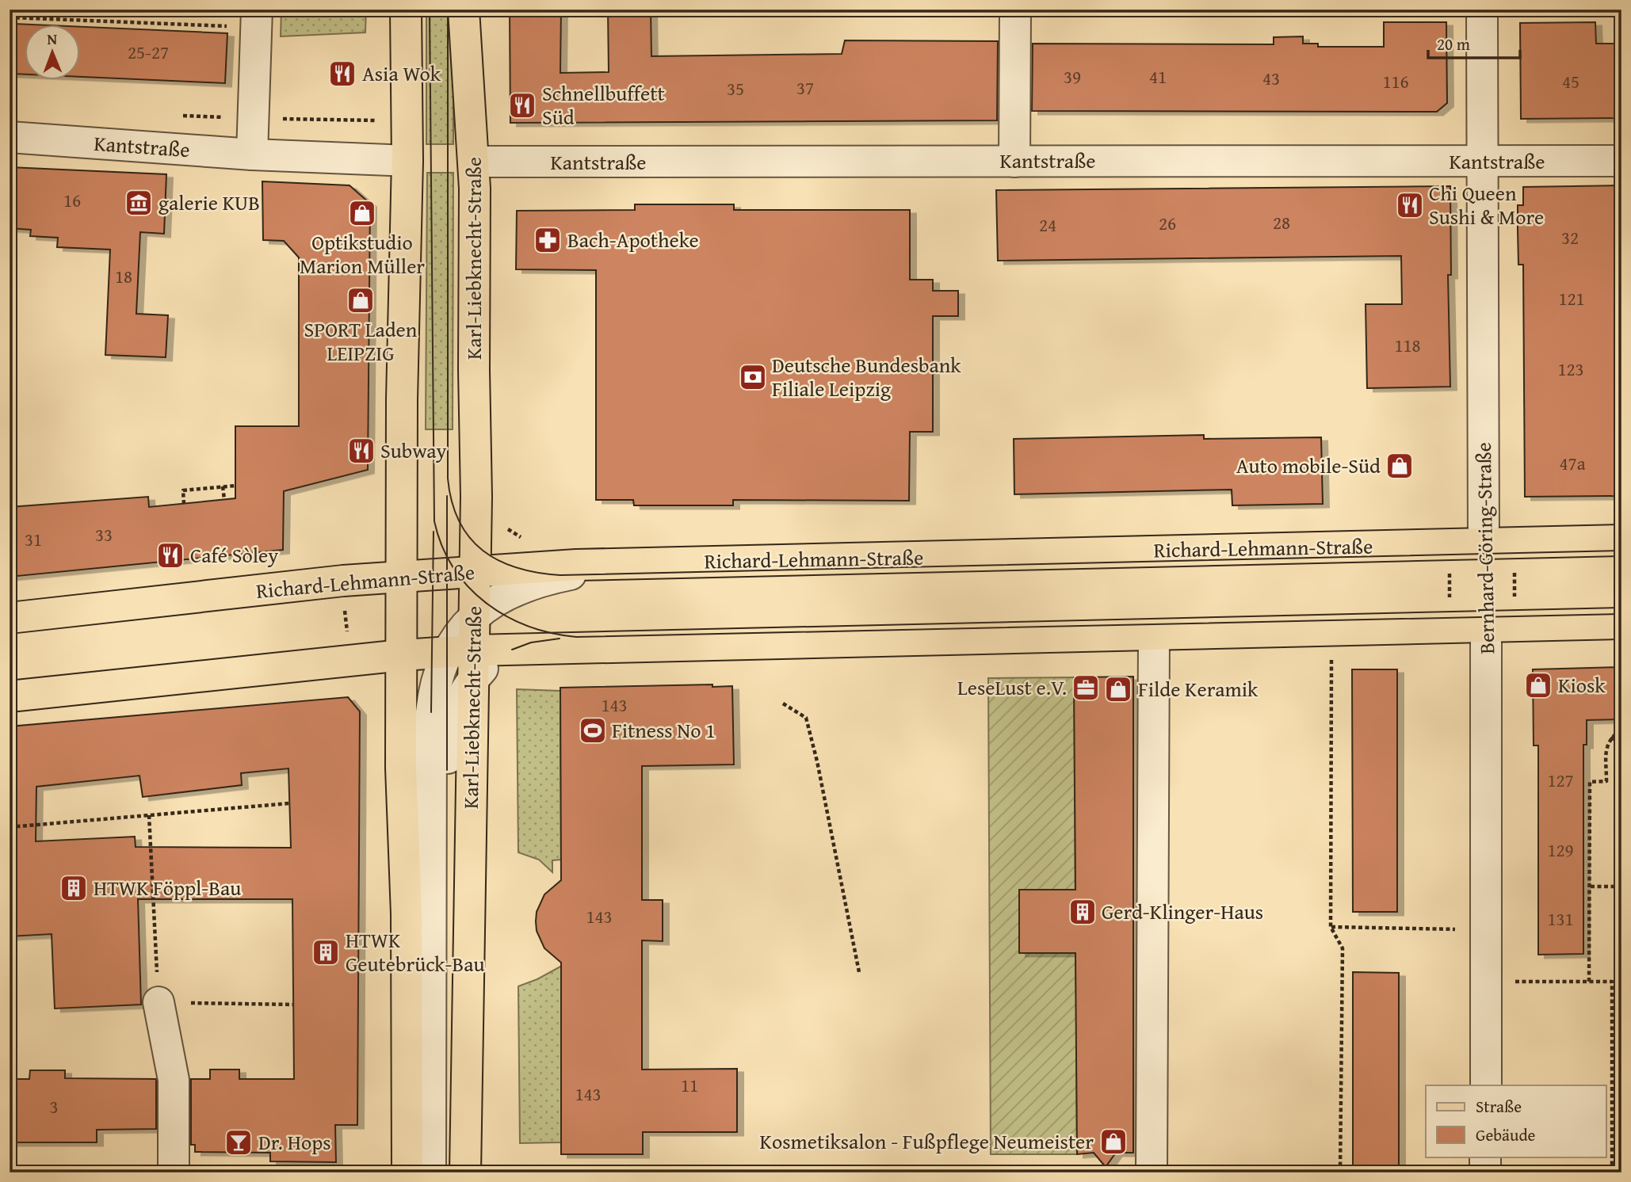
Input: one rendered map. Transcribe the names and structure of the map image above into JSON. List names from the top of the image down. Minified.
{"streets":{"main road":["Karl-Liebknecht-Straße","Richard-Lehmann-Straße"],"street":["Kantstraße","Bernhard-Göring-Straße"]},"crossings":[["Kantstraße","Karl-Liebknecht-Straße"],["Kantstraße","Bernhard-Göring-Straße"],["Karl-Liebknecht-Straße","Richard-Lehmann-Straße"],["Richard-Lehmann-Straße","Bernhard-Göring-Straße"]],"places":{"restaurant":["Asia Wok","Schnellbuffett Süd","Chi Queen Sushi & More","Subway","Café Sòley"],"museum":["galerie KUB"],"shop":["Optikstudio Marion Müller","SPORT Laden LEIPZIG","Auto mobile-Süd","Kiosk","Filde Keramik","Kosmetiksalon - Fußpflege Neumeister"],"pharmacy":["Bach-Apotheke"],"bank":["Deutsche Bundesbank Filiale Leipzig"],"office":["LeseLust e.V."],"sports":["Fitness No 1"],"building":["HTWK Föppl-Bau","Gerd-Klinger-Haus","HTWK Geutebrück-Bau"],"bar":["Dr. Hops"]},"house_numbers":["25-27","39","41","43","116","45","37","35","16","28","26","24","32","18","121","118","123","47a","33","31","143","127","129","143","131","11","143","3"],"legend":["Straße","Gebäude"],"scale_bar":"20 m","north":"top"}
